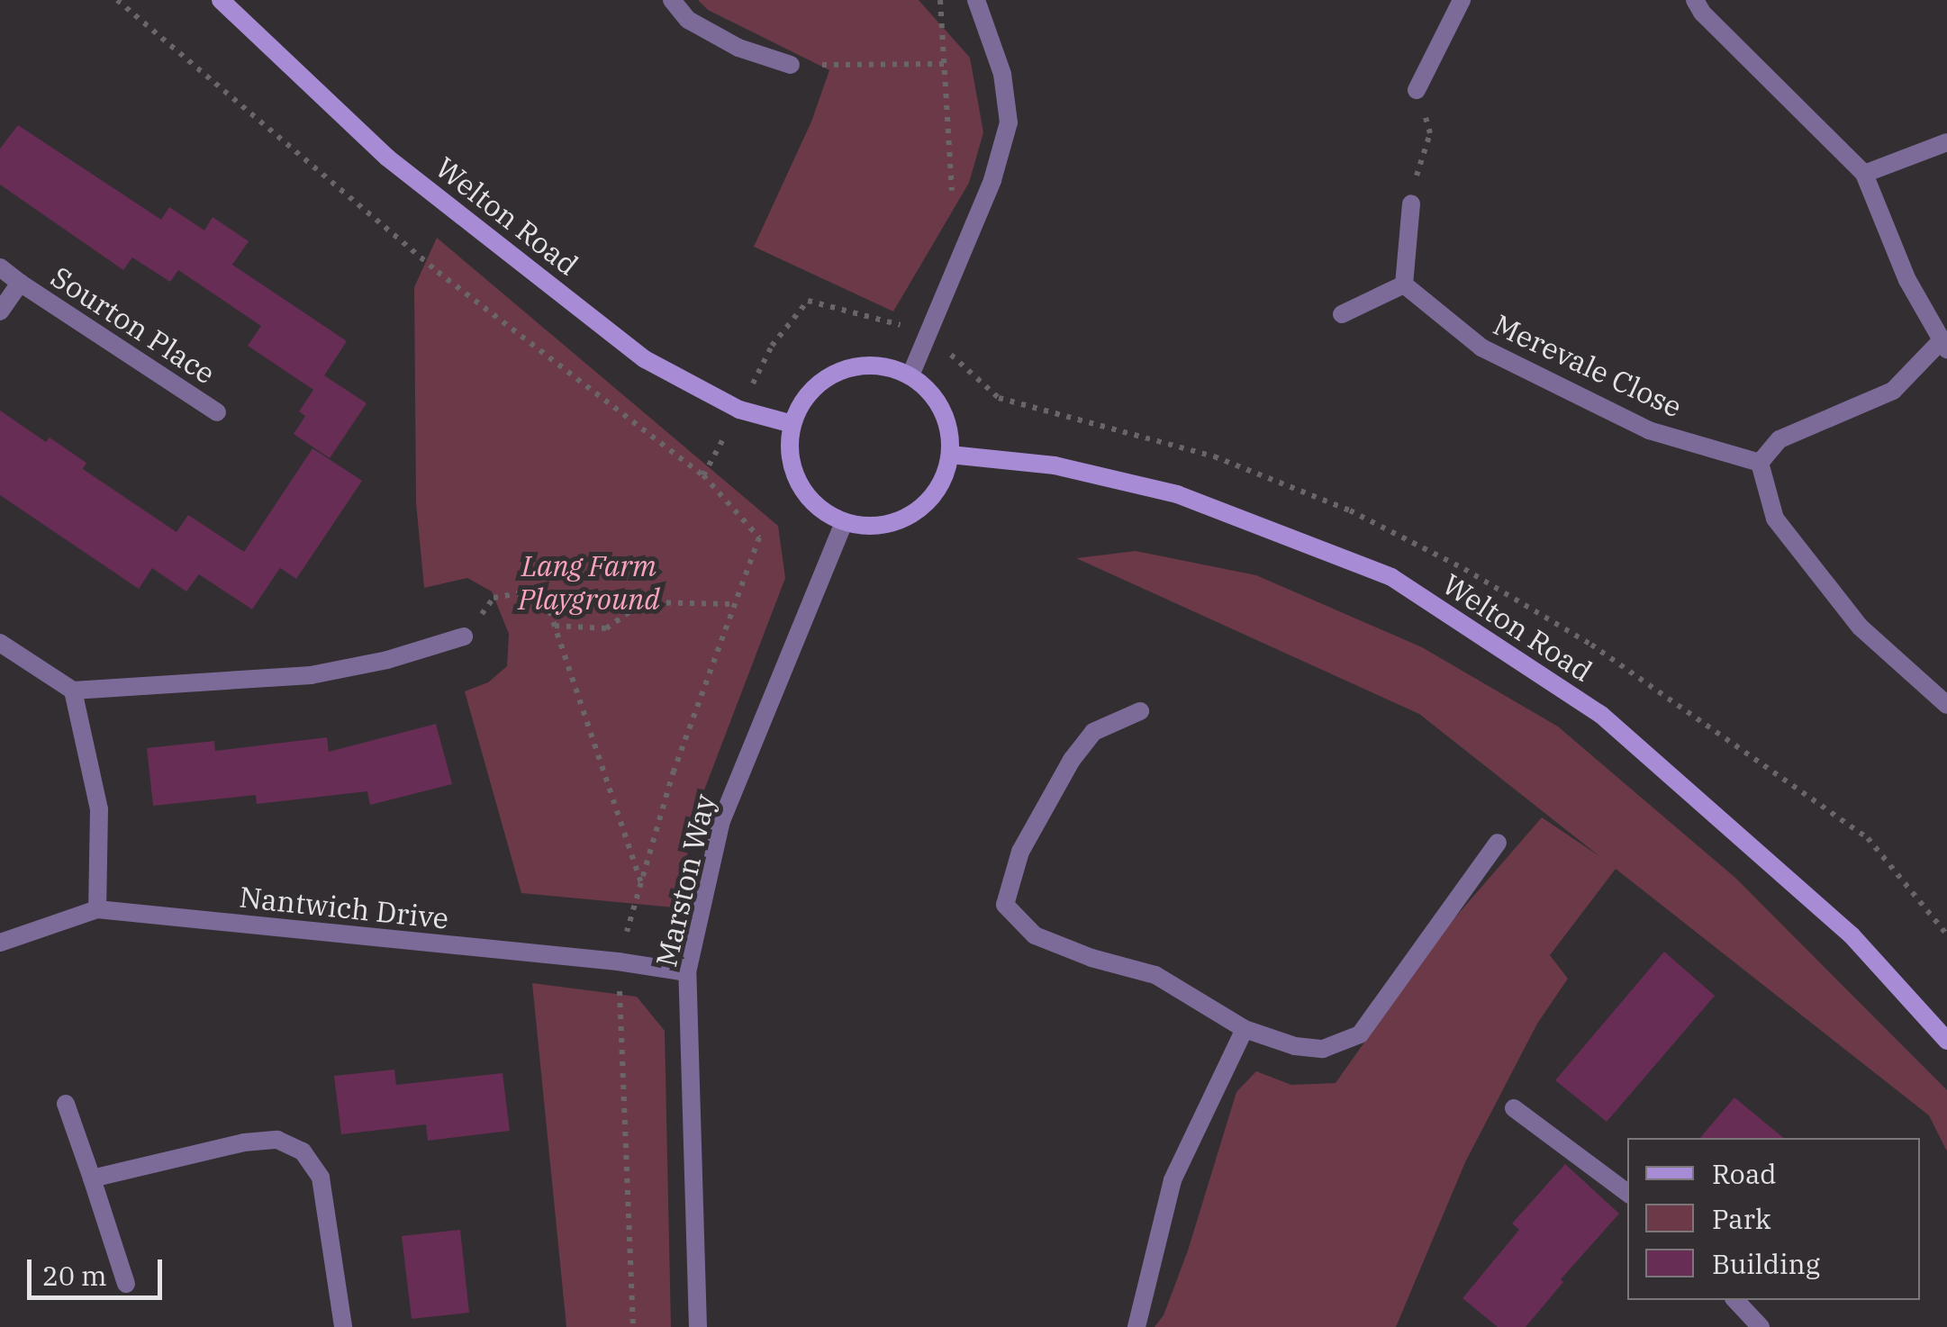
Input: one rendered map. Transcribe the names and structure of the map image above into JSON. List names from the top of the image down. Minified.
{"streets":{"street":["Welton Road","Sourton Place","Merevale Close","Marston Way","Nantwich Drive"]},"crossings":[["Welton Road","Marston Way"],["Marston Way","Nantwich Drive"]],"parks":["Lang Farm Playground"],"legend":["Road","Park","Building"],"scale_bar":"20 m"}
